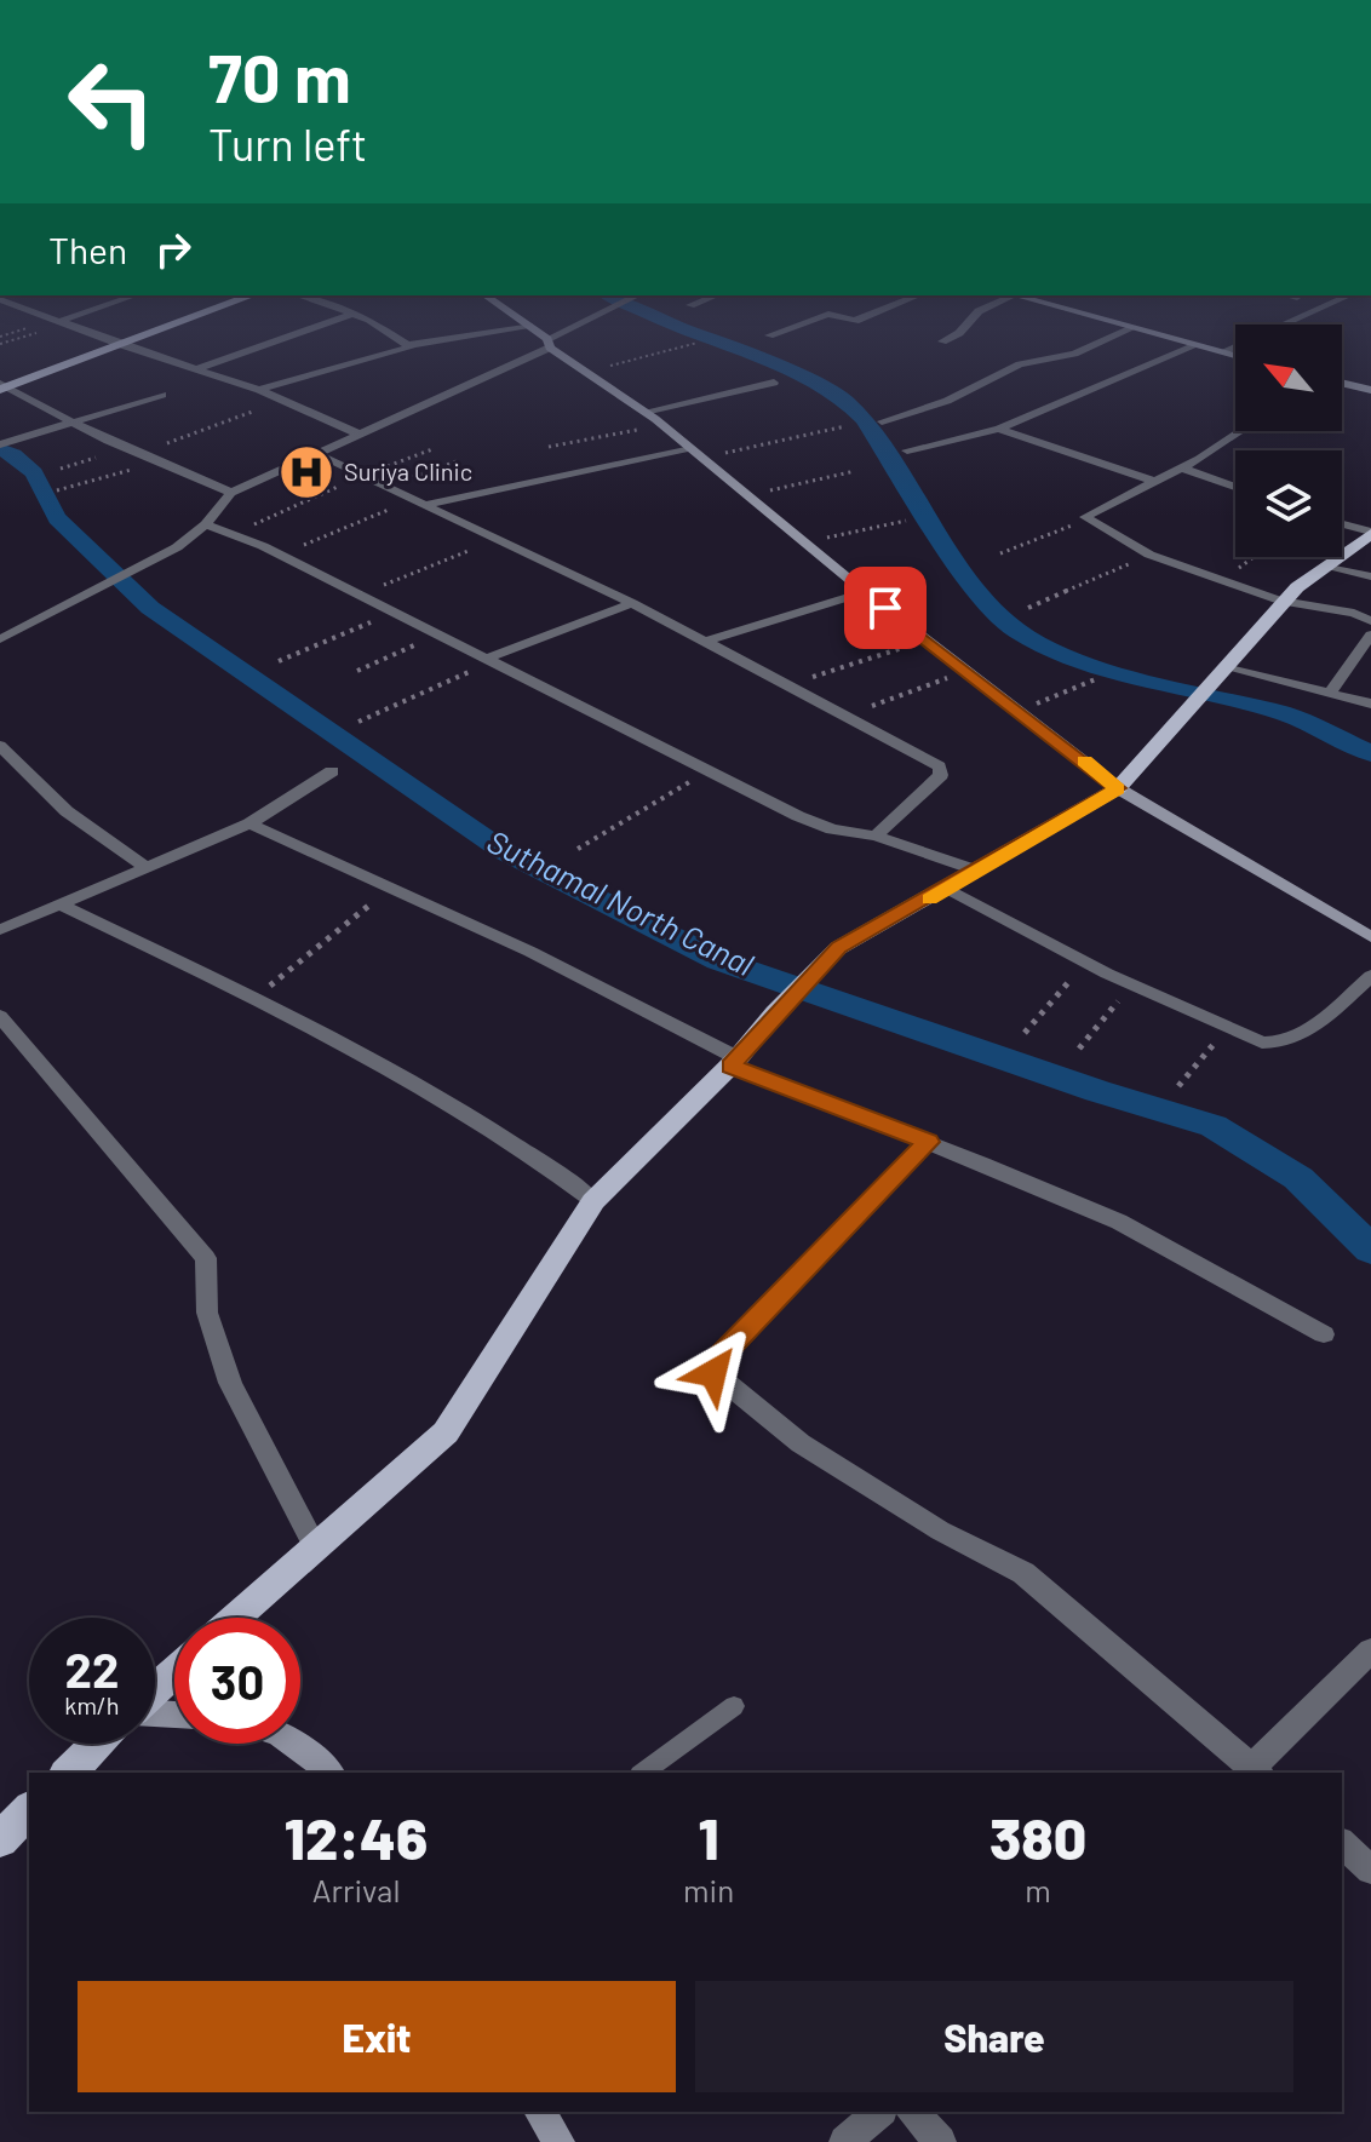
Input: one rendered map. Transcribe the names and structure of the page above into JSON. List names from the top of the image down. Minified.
{"water":["Suthamal North Canal"],"places":{"hospital":["Suriya Clinic"]},"north":"top left","page":{"turn":["70 m","Turn left"],"then":"Then","speed":"22 km/h","limit":"30","eta":["12:46","Arrival","1","min","380","m"],"buttons":["Exit","Share"]}}
